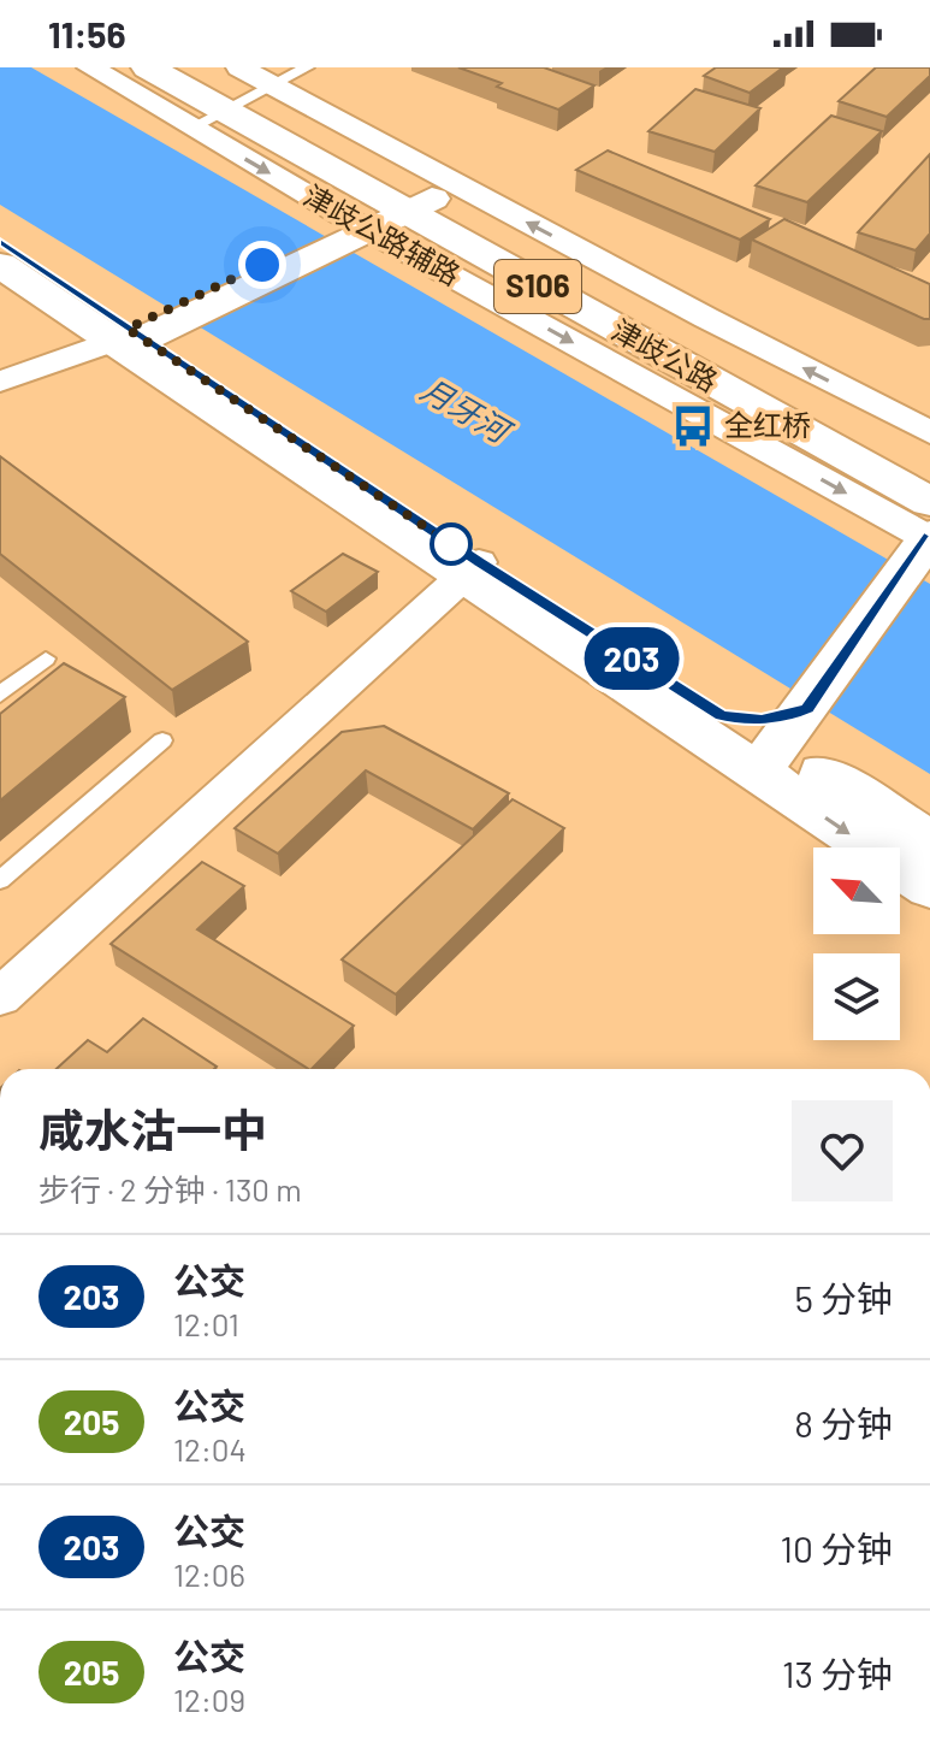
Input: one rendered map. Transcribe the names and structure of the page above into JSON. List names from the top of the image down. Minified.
{"streets":{"street":["S106","津歧公路"]},"water":["月牙河"],"places":{"bus stop":["全红桥"]},"lines":["bus line 203"],"north":"top left","page":{"status":"11:56","on_map":"203","heading":["咸水沽一中","步行 · 2 分钟 · 130 m"],"list":[{"mark":"203","name":"公交","note":"12:01","value":"5 分钟"},{"mark":"205","name":"公交","note":"12:04","value":"8 分钟"},{"mark":"203","name":"公交","note":"12:06","value":"10 分钟"},{"mark":"205","name":"公交","note":"12:09","value":"13 分钟"}]}}
